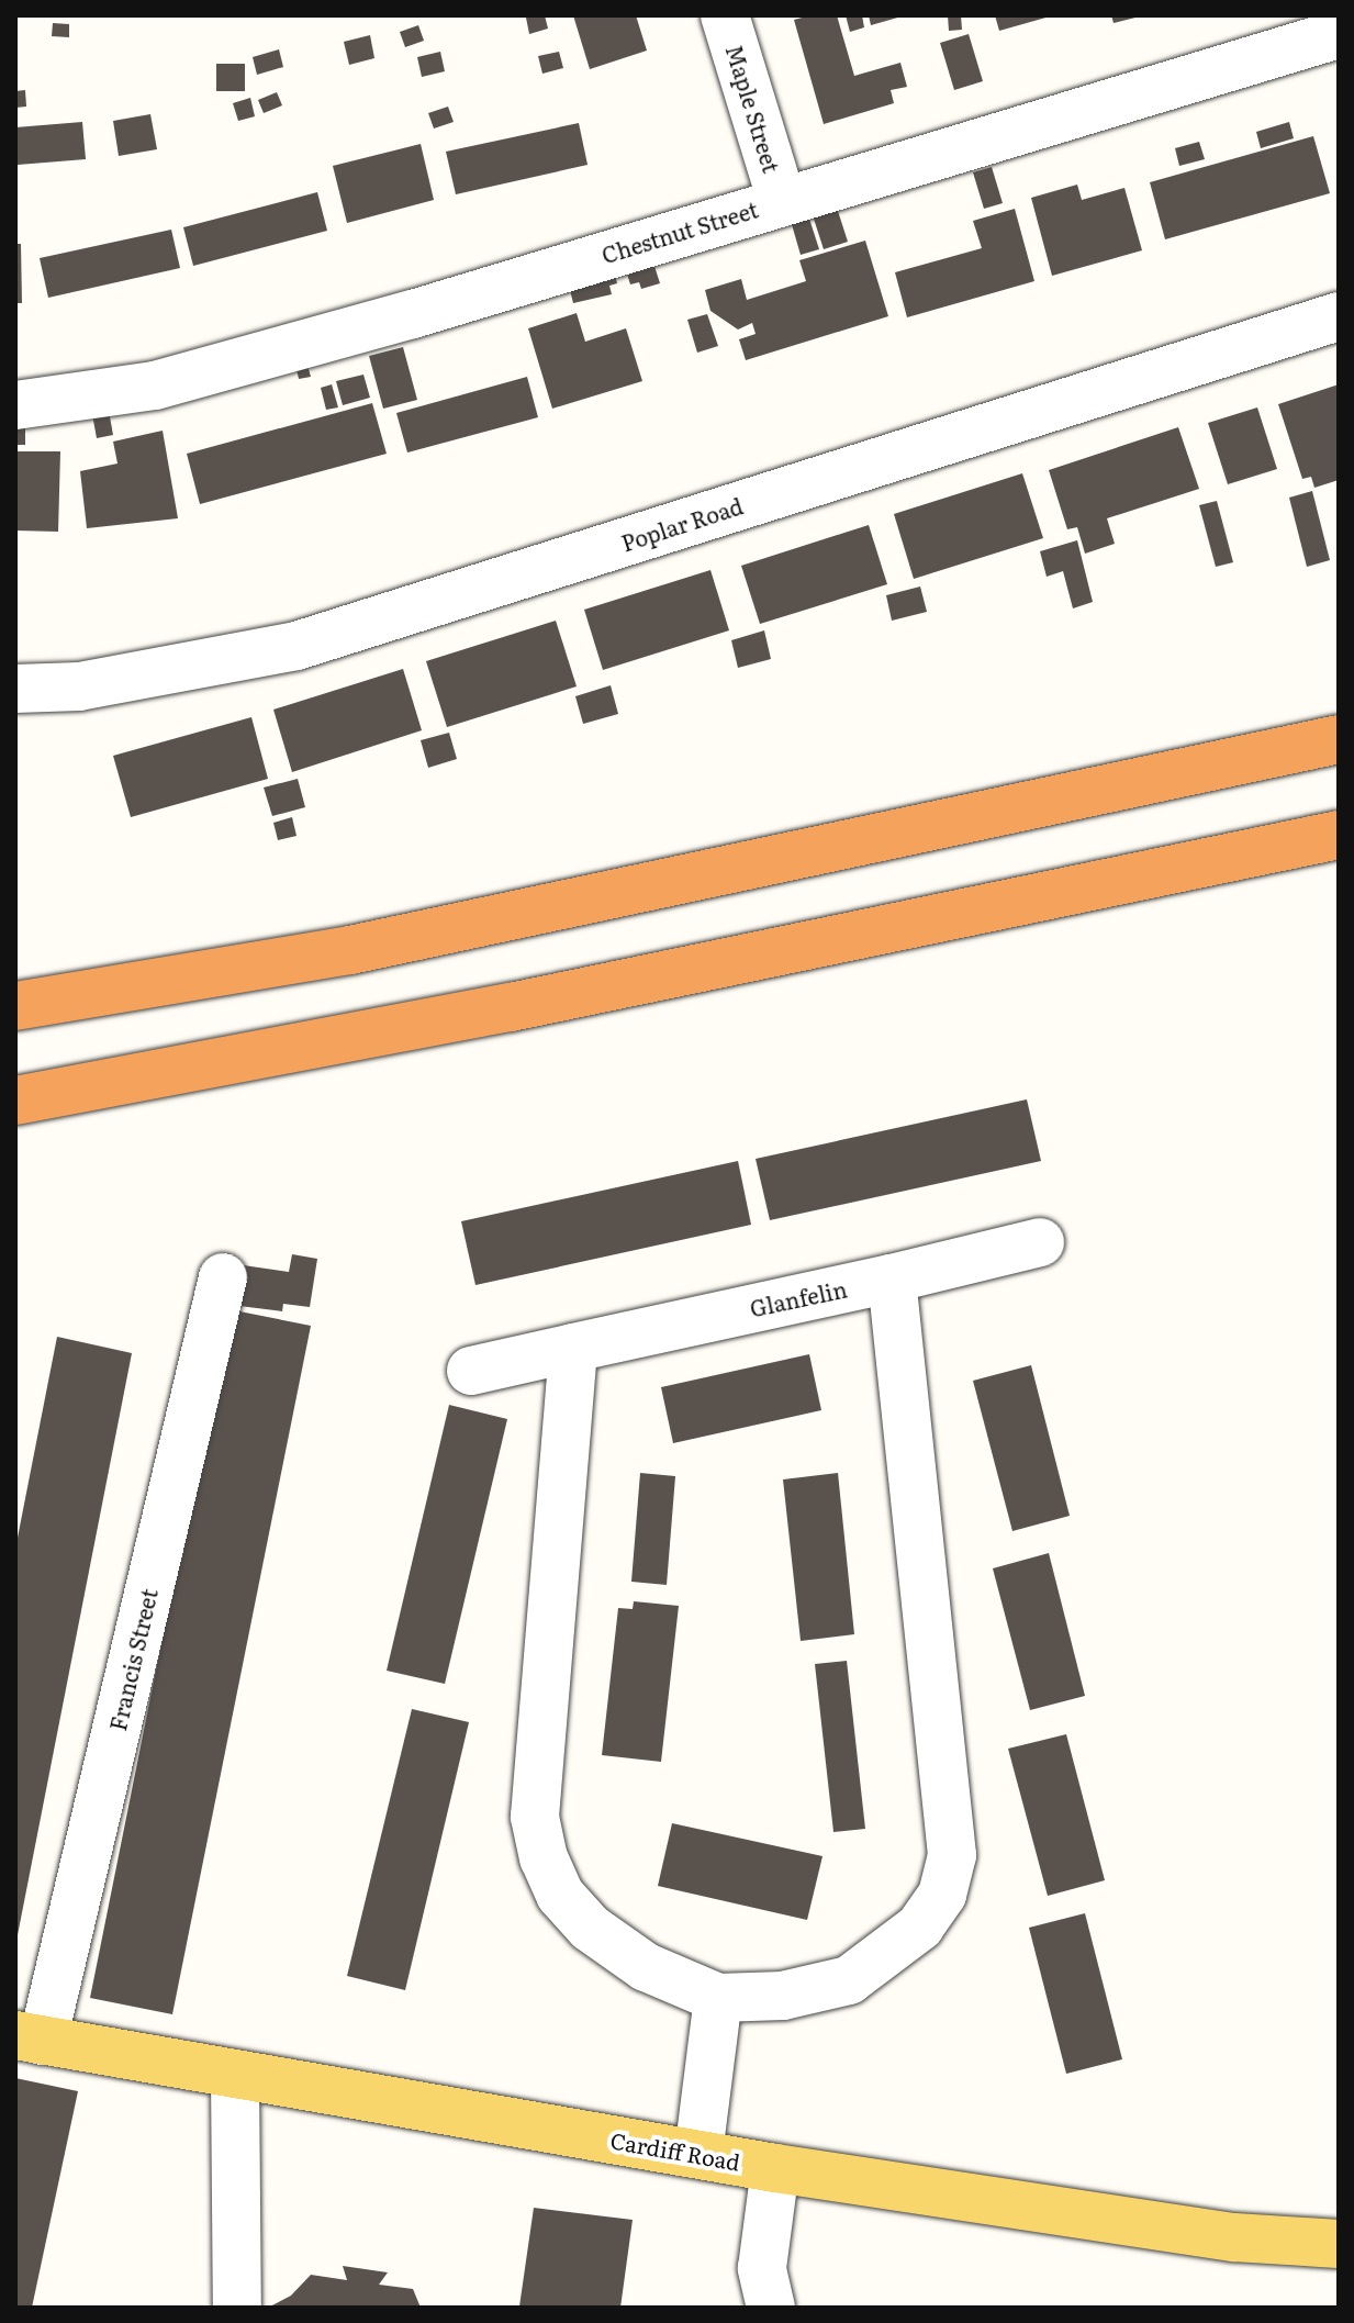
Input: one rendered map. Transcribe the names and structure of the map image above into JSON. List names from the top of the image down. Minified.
{"streets":{"main road":["Cardiff Road"],"street":["Maple Street","Chestnut Street","Poplar Road","Glanfelin","Francis Street"]},"crossings":[["Maple Street","Chestnut Street"],["Francis Street","Cardiff Road"]]}
